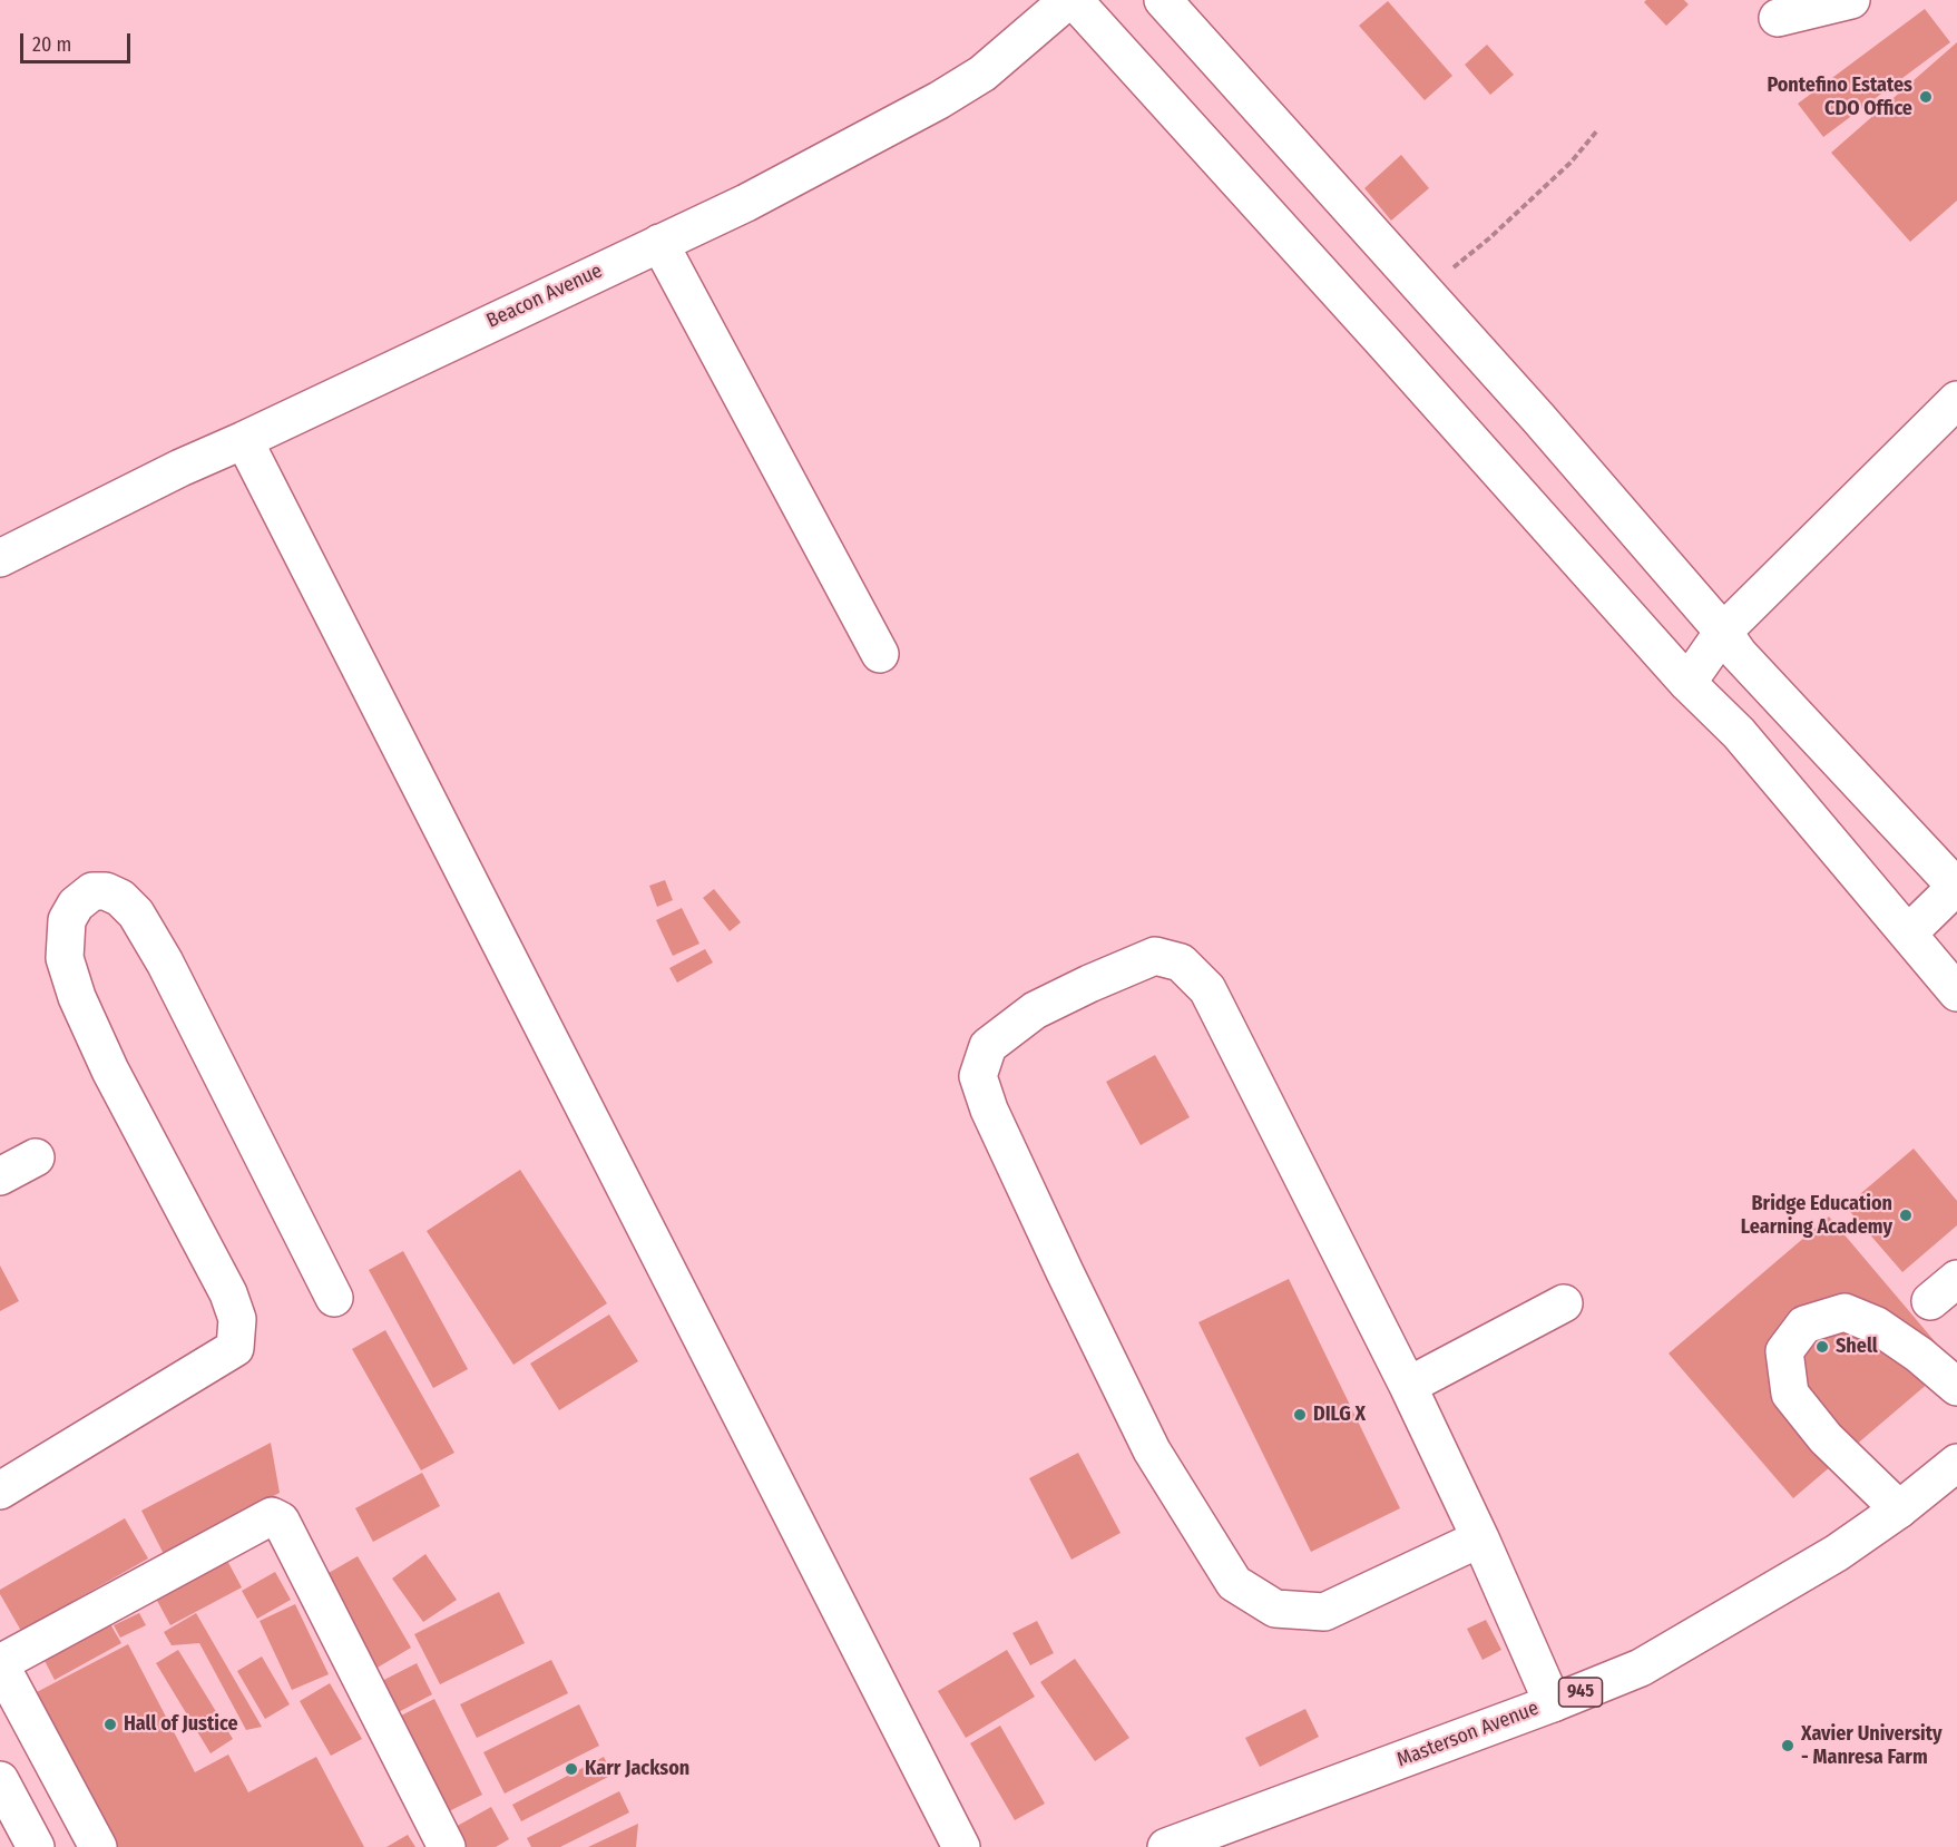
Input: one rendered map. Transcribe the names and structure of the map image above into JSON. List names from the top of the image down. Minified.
{"streets":{"street":["Beacon Avenue","945","Masterson Avenue"]},"places":["Pontefino Estates CDO Office","Bridge Education Learning Academy","Shell","DILG X","Hall of Justice","Xavier University - Manresa Farm","Karr Jackson"],"scale_bar":"20 m"}
